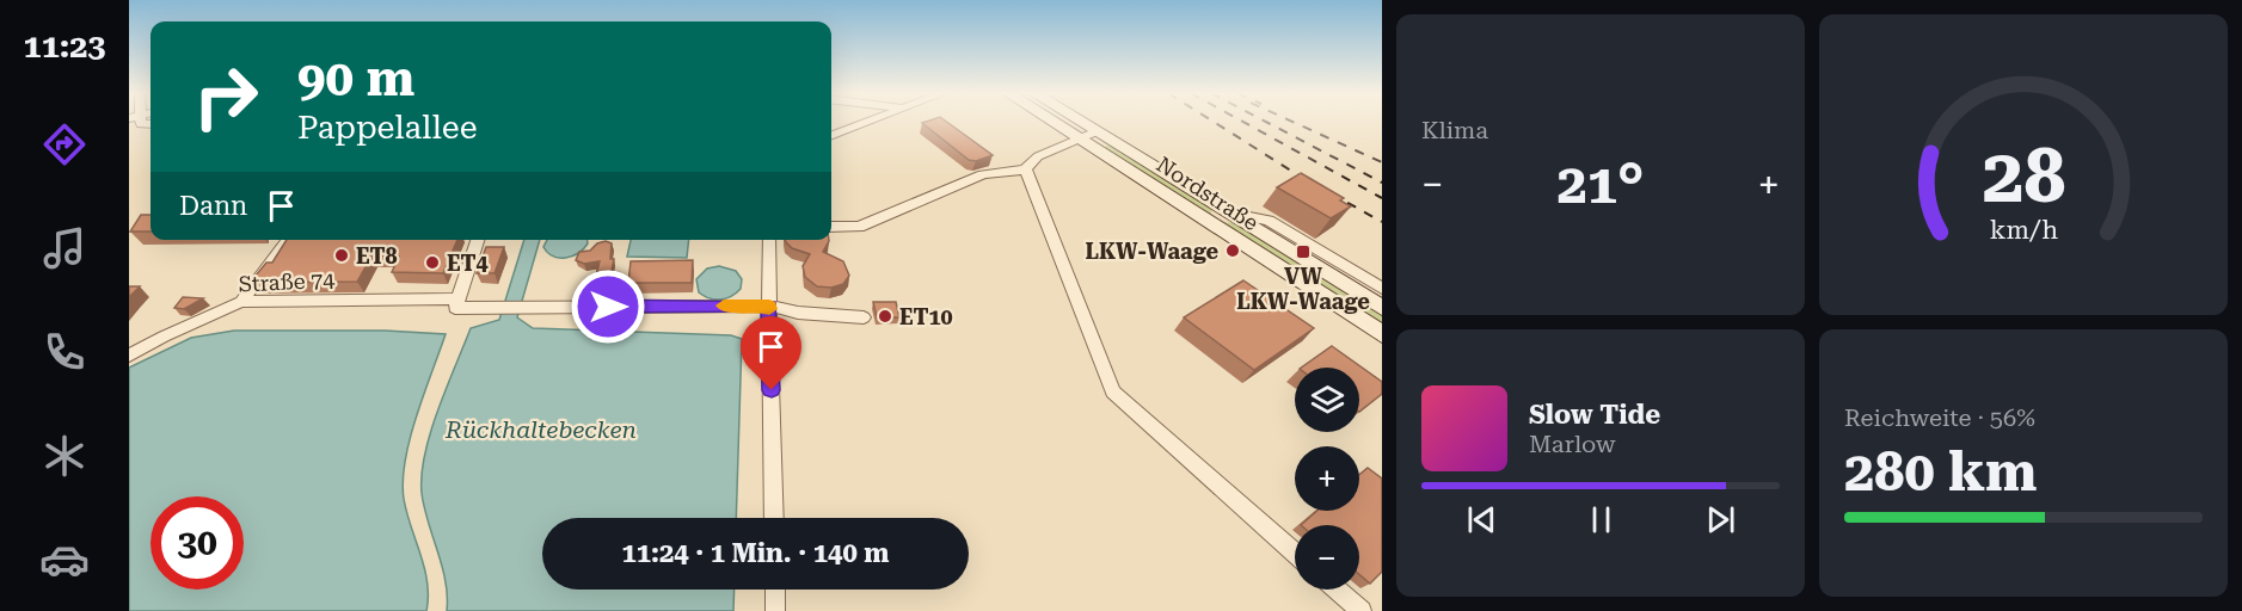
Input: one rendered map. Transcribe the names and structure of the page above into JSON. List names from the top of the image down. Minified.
{"streets":{"street":["Nordstraße","Straße 74"]},"water":["Rückhaltebecken"],"places":{"other":["LKW-Waage","ET8","ET4","ET10"],"transit":["VW LKW-Waage"]},"page":{"tabs":"11:23","tile":["Klima",["Reichweite · 56%","280 km"]],"turn":["90 m","Pappelallee"],"heat":["−","21°","+"],"then":"Dann","map_buttons":["+","−"],"song":["Slow Tide","Marlow"],"limit":"30","trip":"11:24 · 1 Min. · 140 m","gauge":["28","km/h"]}}
